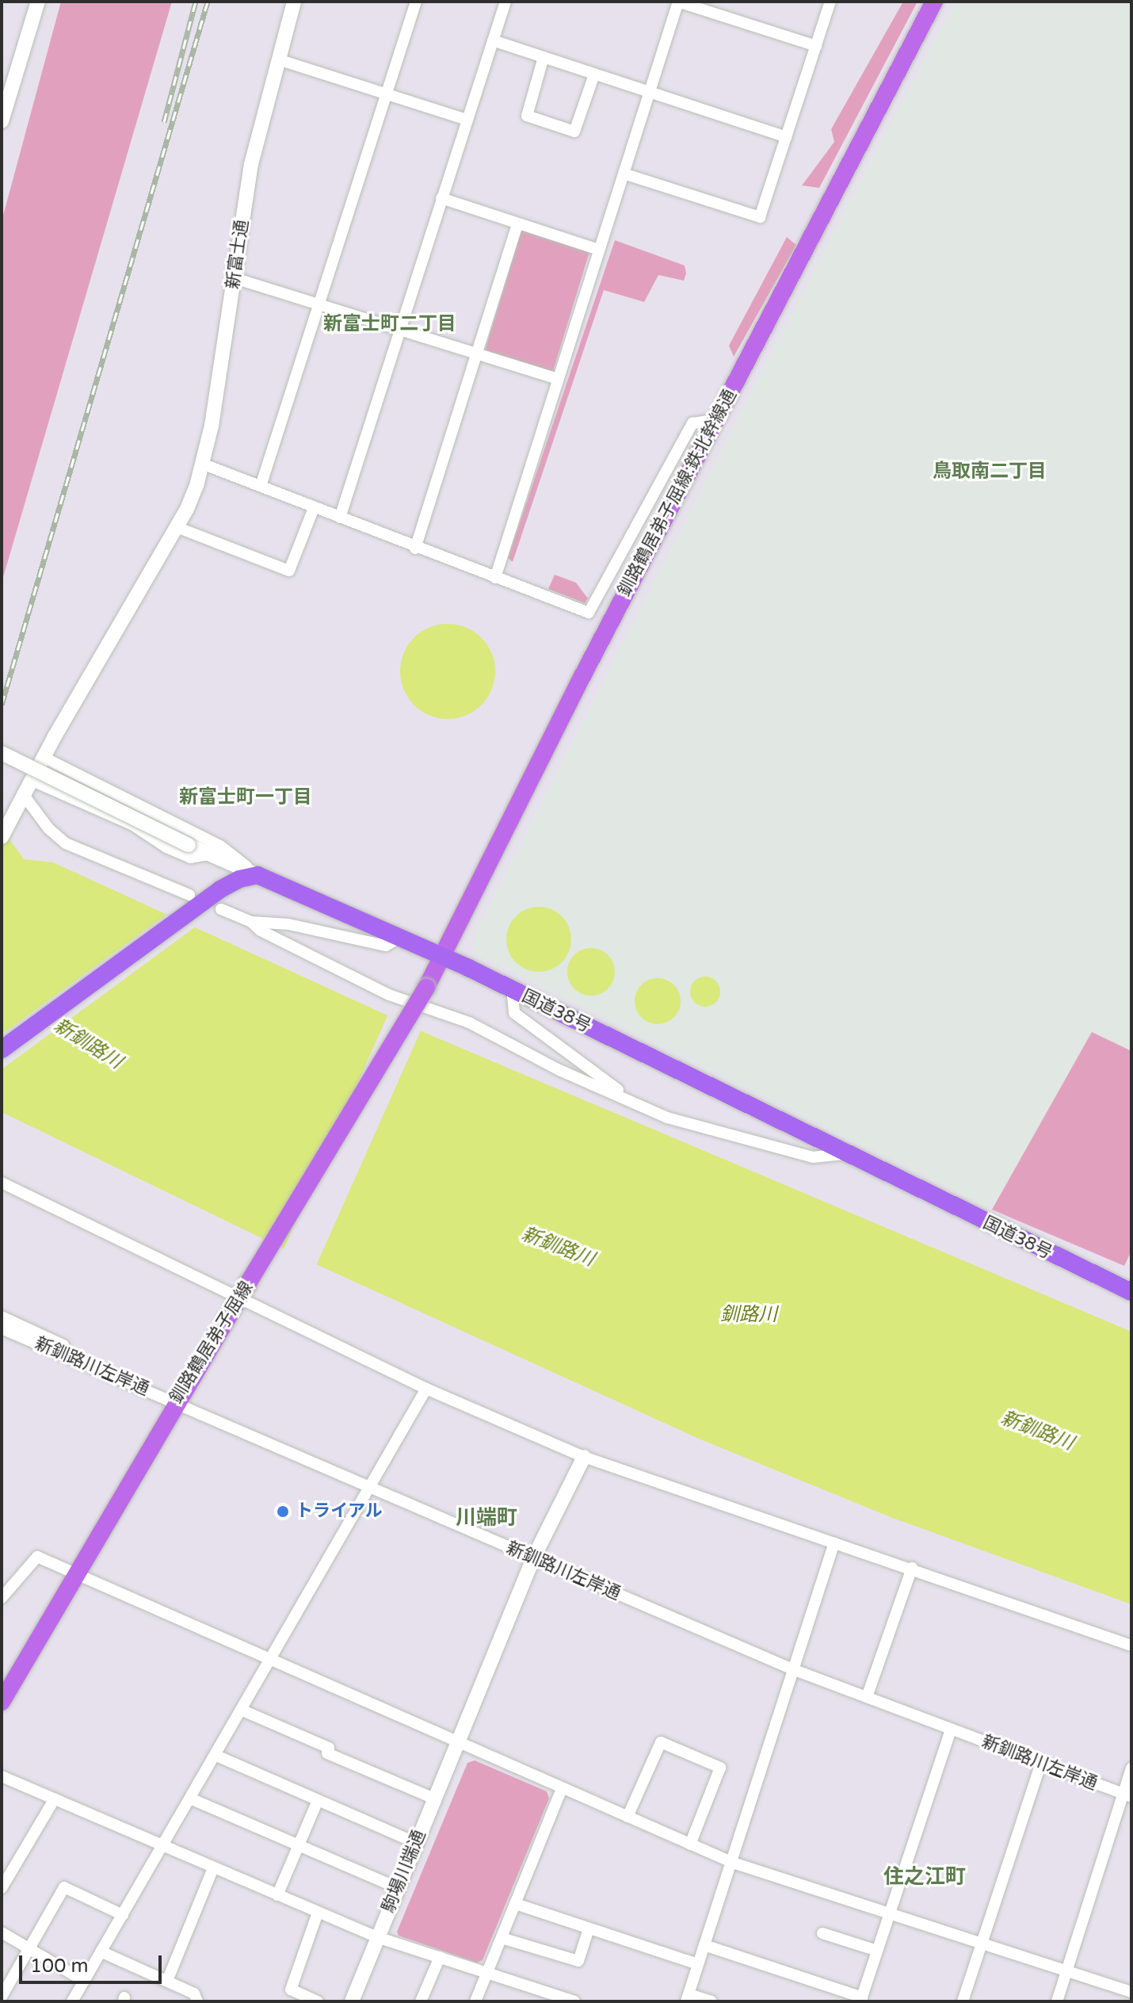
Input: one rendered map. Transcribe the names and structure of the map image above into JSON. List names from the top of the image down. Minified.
{"streets":{"highway":["国道38号"],"main road":["釧路鶴居弟子屈線:鉄北幹線通","釧路鶴居弟子屈線"],"street":["新富士通","新釧路川左岸通","駒場川端通"]},"crossings":[["釧路鶴居弟子屈線:鉄北幹線通","国道38号"],["釧路鶴居弟子屈線:鉄北幹線通","釧路鶴居弟子屈線"],["釧路鶴居弟子屈線","新釧路川左岸通"],["新釧路川左岸通","駒場川端通"]],"districts":["新富士町二丁目","鳥取南二丁目","新富士町一丁目","川端町","住之江町"],"water":["新釧路川","釧路川"],"places":["トライアル"],"scale_bar":"100 m"}
